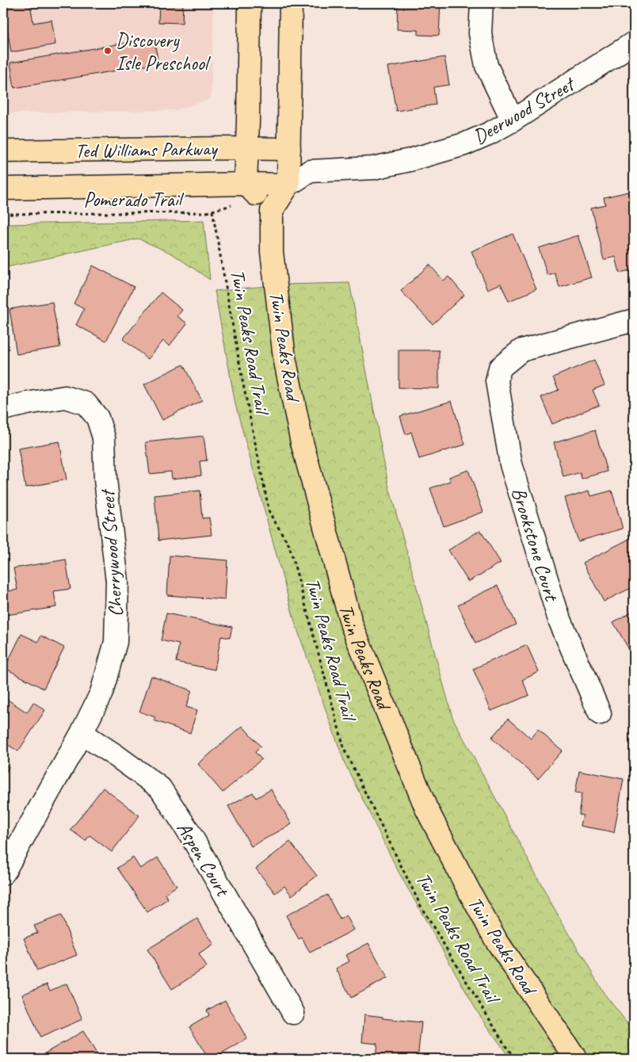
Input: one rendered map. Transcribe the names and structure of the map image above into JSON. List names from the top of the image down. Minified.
{"streets":{"main road":["Ted Williams Parkway","Twin Peaks Road"],"street":["Deerwood Street","Brookstone Court","Cherrywood Street","Aspen Court"],"path":["Pomerado Trail","Twin Peaks Road Trail"]},"crossings":[["Deerwood Street","Ted Williams Parkway"],["Ted Williams Parkway","Pomerado Trail"],["Ted Williams Parkway","Twin Peaks Road"],["Pomerado Trail","Twin Peaks Road Trail"],["Pomerado Trail","Twin Peaks Road"],["Cherrywood Street","Aspen Court"]],"places":["Discovery Isle Preschool"]}
